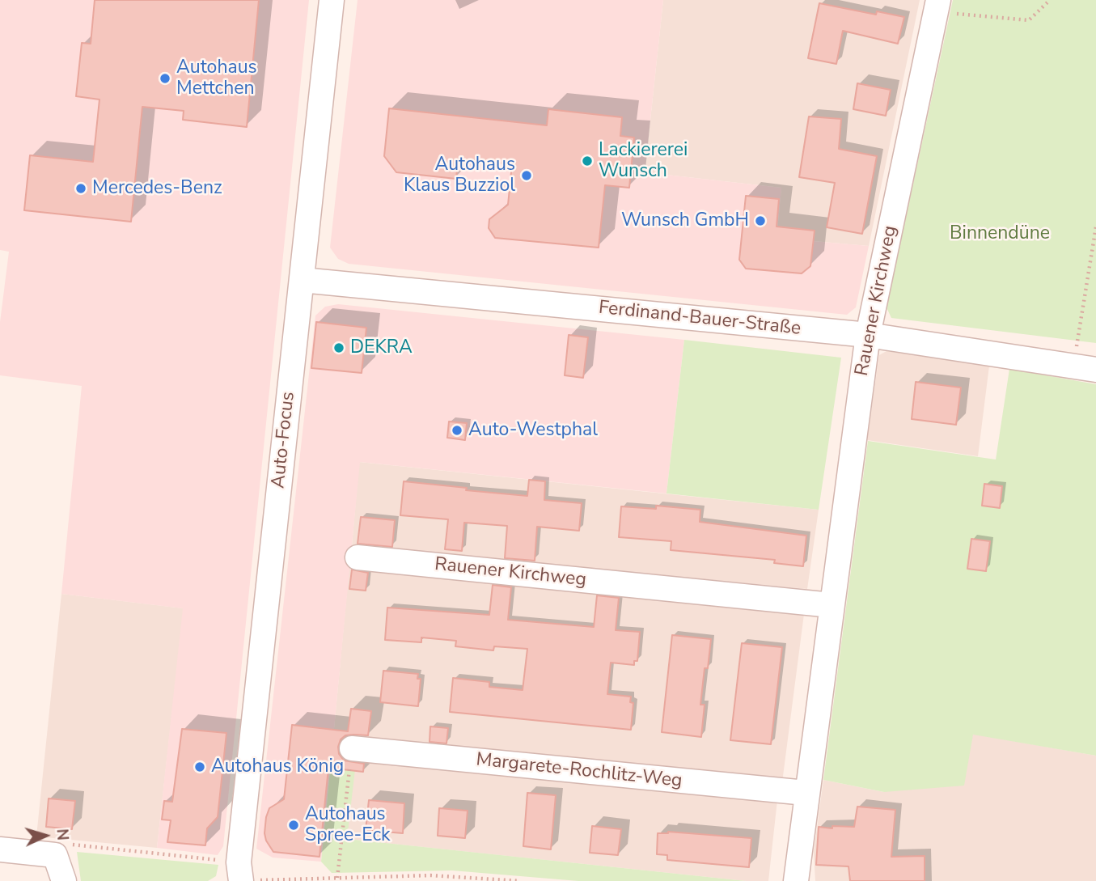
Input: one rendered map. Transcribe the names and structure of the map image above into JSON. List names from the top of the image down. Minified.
{"streets":{"street":["Rauener Kirchweg","Ferdinand-Bauer-Straße","Auto-Focus","Margarete-Rochlitz-Weg"]},"crossings":[["Rauener Kirchweg","Ferdinand-Bauer-Straße"],["Rauener Kirchweg","Margarete-Rochlitz-Weg"],["Ferdinand-Bauer-Straße","Auto-Focus"]],"parks":["Binnendüne"],"places":["Autohaus Mettchen","Lackiererei Wunsch","Autohaus Klaus Buzziol","Mercedes-Benz","Wunsch GmbH","DEKRA","Auto-Westphal","Autohaus König","Autohaus Spree-Eck"],"north":"right"}
